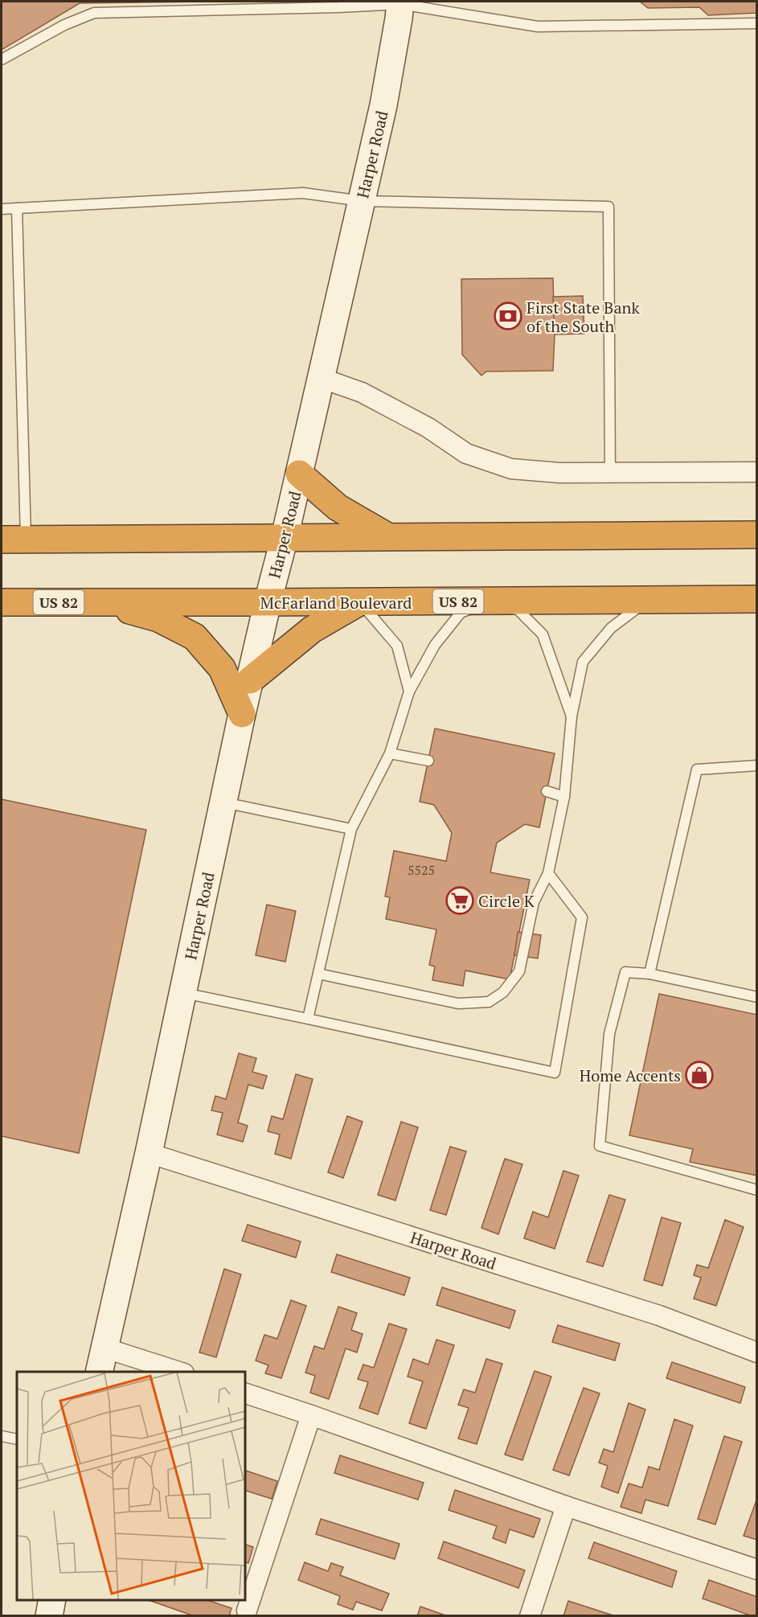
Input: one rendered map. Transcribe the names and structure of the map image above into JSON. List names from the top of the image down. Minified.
{"streets":{"highway":["US 82","McFarland Boulevard"],"street":["Harper Road"]},"crossings":[["Harper Road","McFarland Boulevard"]],"places":{"bank":["First State Bank of the South"],"supermarket":["Circle K"],"shop":["Home Accents"]},"house_numbers":["5525"]}
